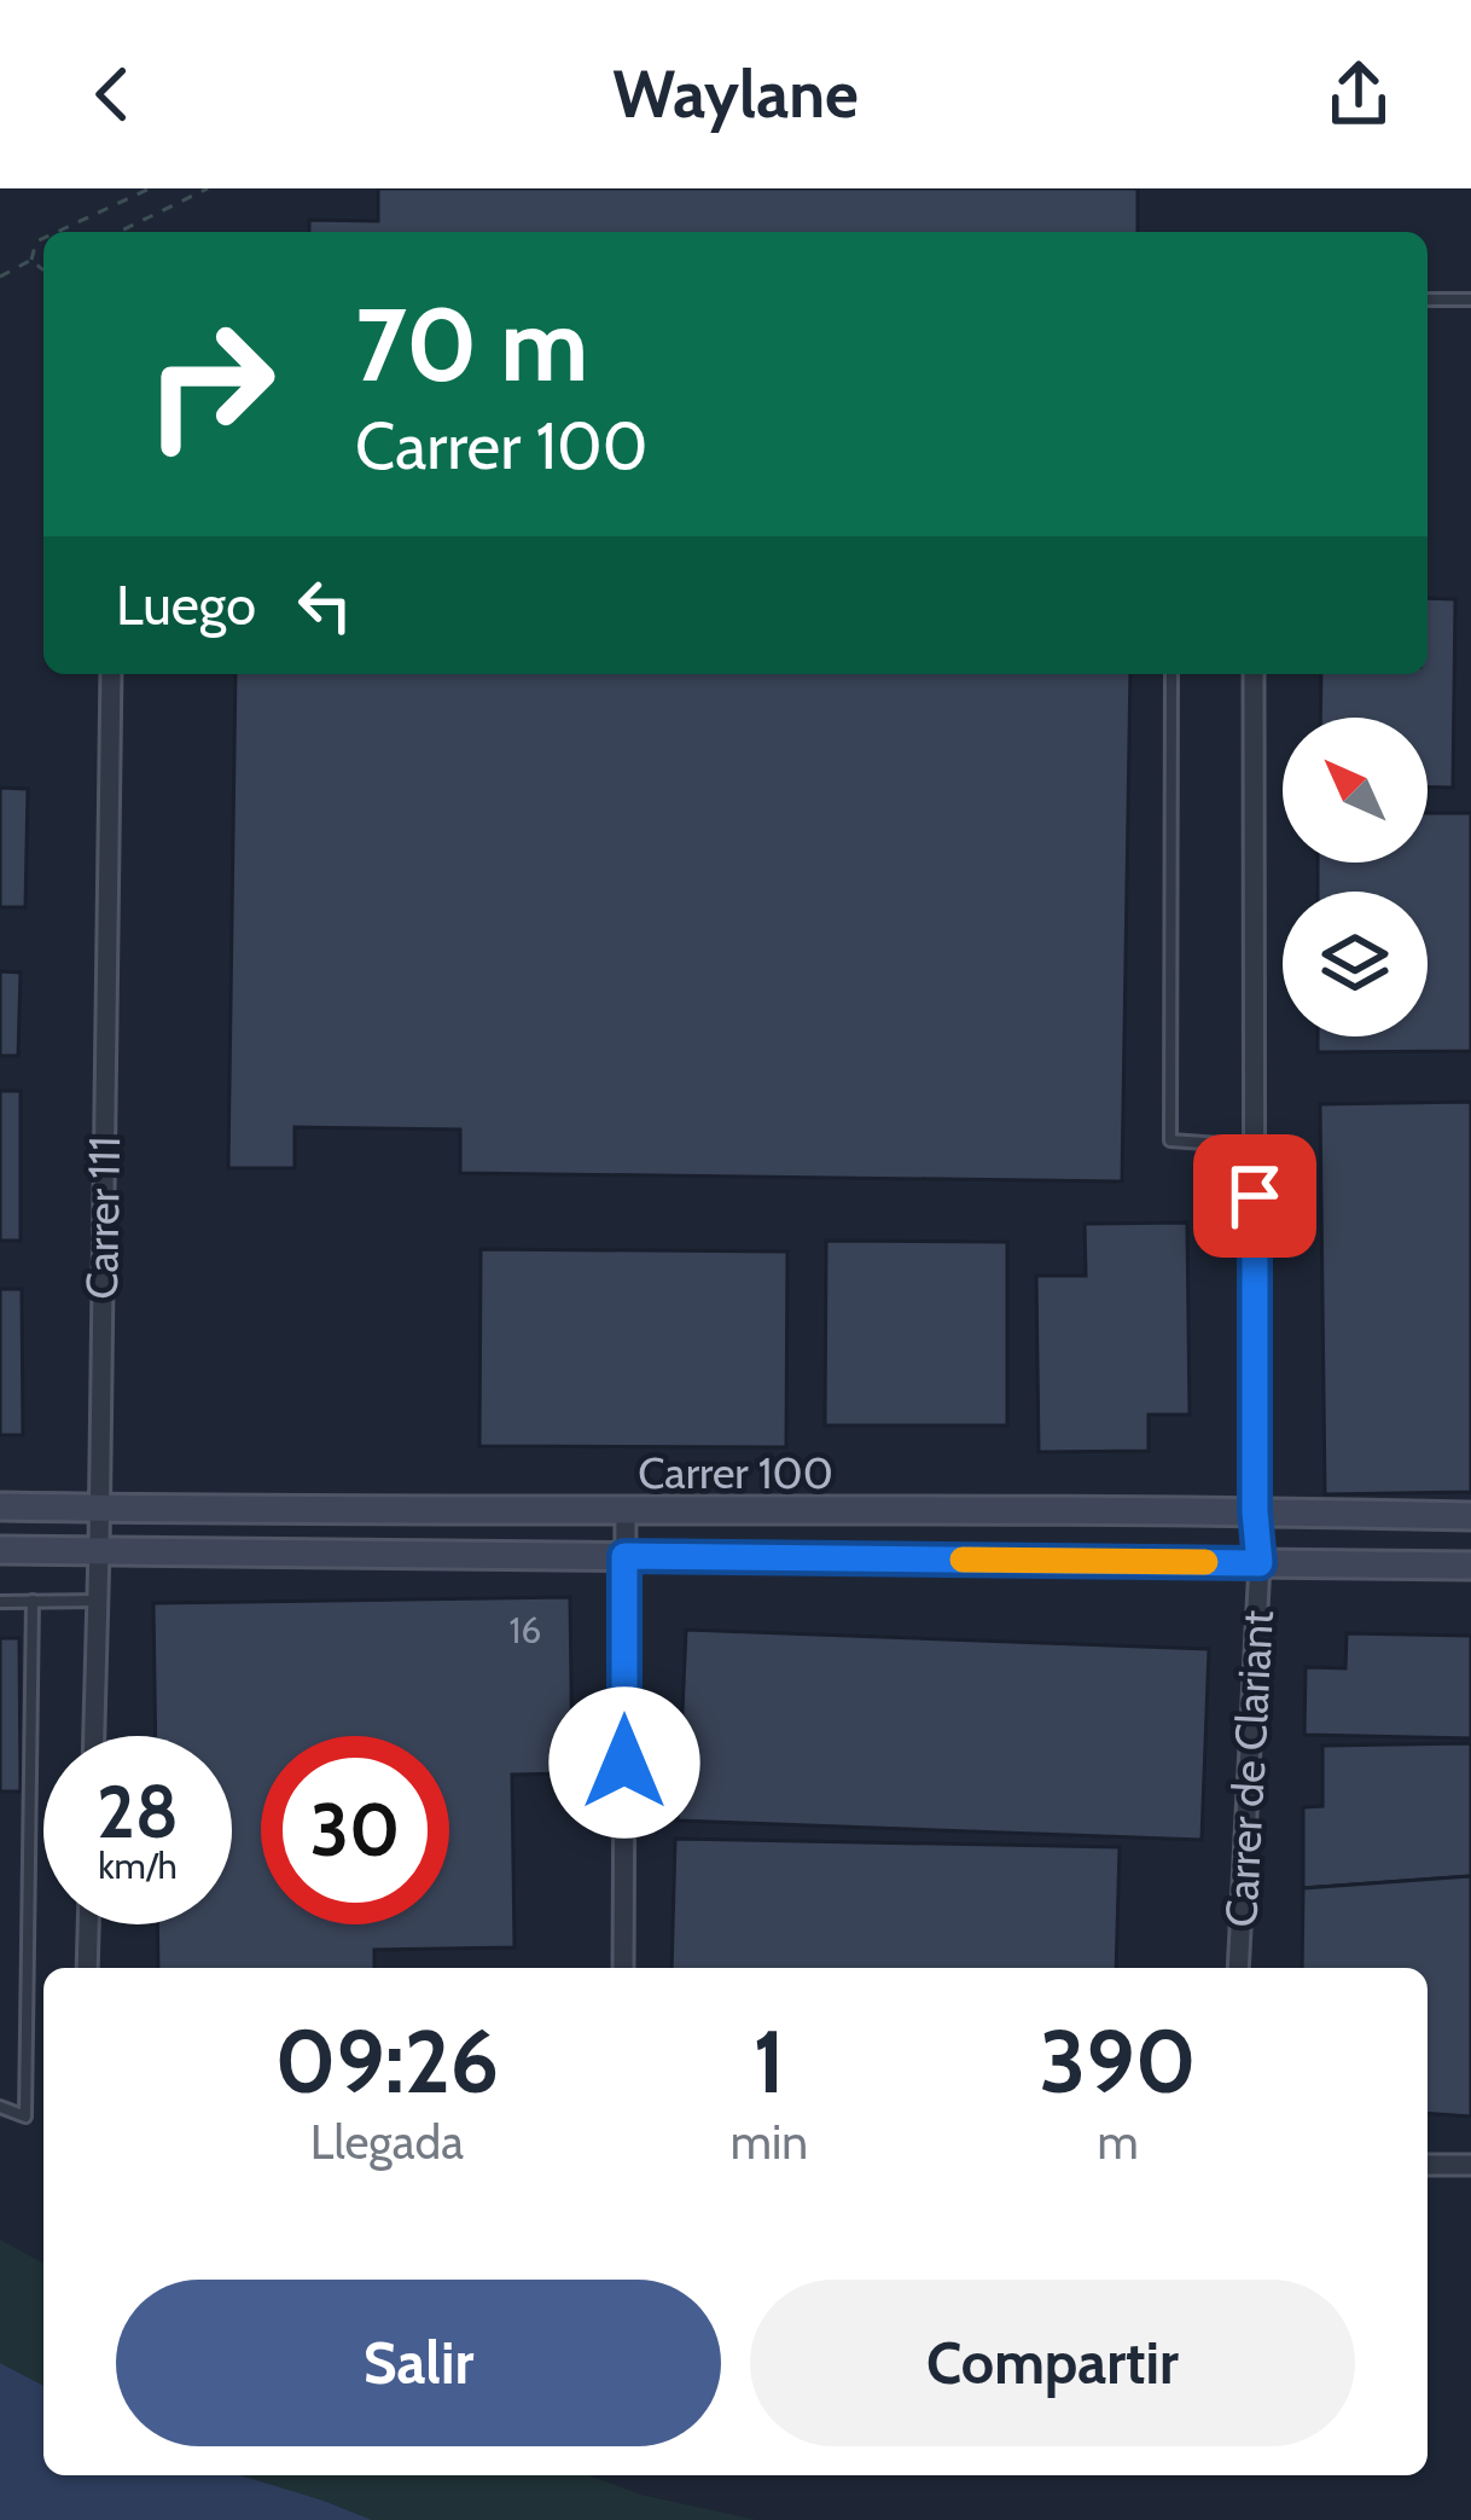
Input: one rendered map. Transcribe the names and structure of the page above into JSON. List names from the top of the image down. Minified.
{"streets":{"street":["Carrer 111","Carrer 100","Carrer de Clariant"]},"crossings":[["Carrer 111","Carrer 100"],["Carrer 100","Carrer de Clariant"]],"house_numbers":["16"],"north":"top left","page":{"header":"Waylane","turn":["70 m","Carrer 100"],"then":"Luego","speed":"28 km/h","limit":"30","eta":["09:26","Llegada","1","min","390","m"],"buttons":["Salir","Compartir"]}}
